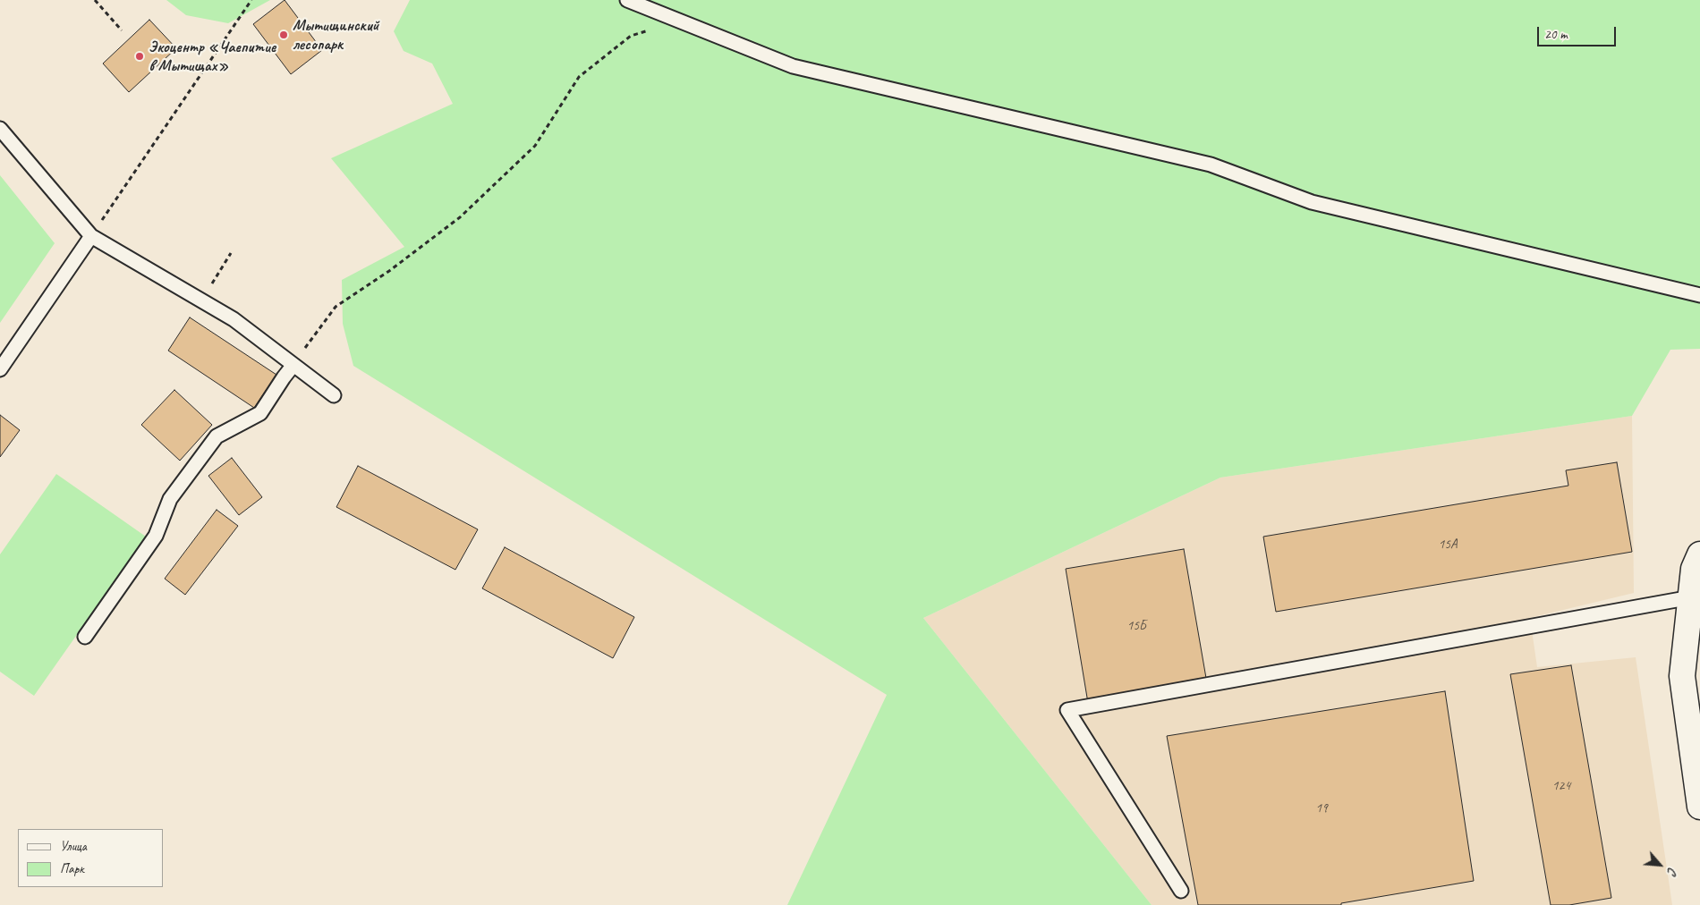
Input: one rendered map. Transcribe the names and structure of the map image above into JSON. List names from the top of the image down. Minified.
{"places":["Мытищинский лесопарк","Экоцентр «Чаепитие в Мытищах»"],"house_numbers":["15А","15Б","124","19"],"legend":["Улица","Парк"],"scale_bar":"20 m","north":"bottom right"}
